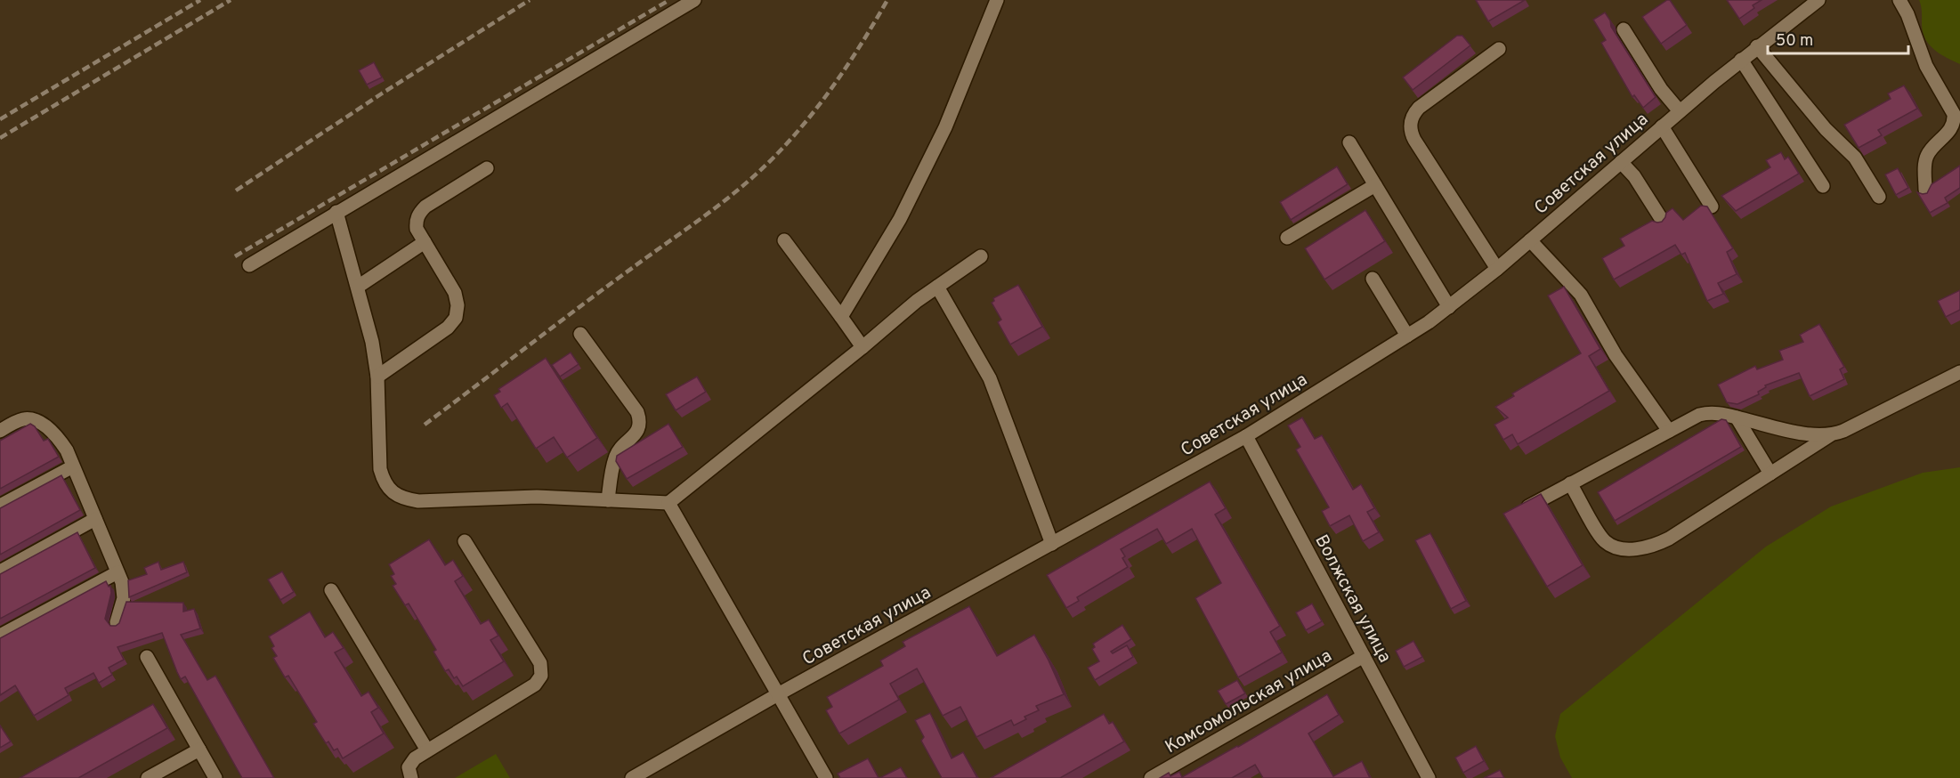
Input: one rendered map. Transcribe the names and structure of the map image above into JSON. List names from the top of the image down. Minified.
{"streets":{"street":["Советская улица","Волжская улица","Комсомольская улица"]},"crossings":[["Советская улица","Волжская улица"],["Волжская улица","Комсомольская улица"]],"scale_bar":"50 m"}
